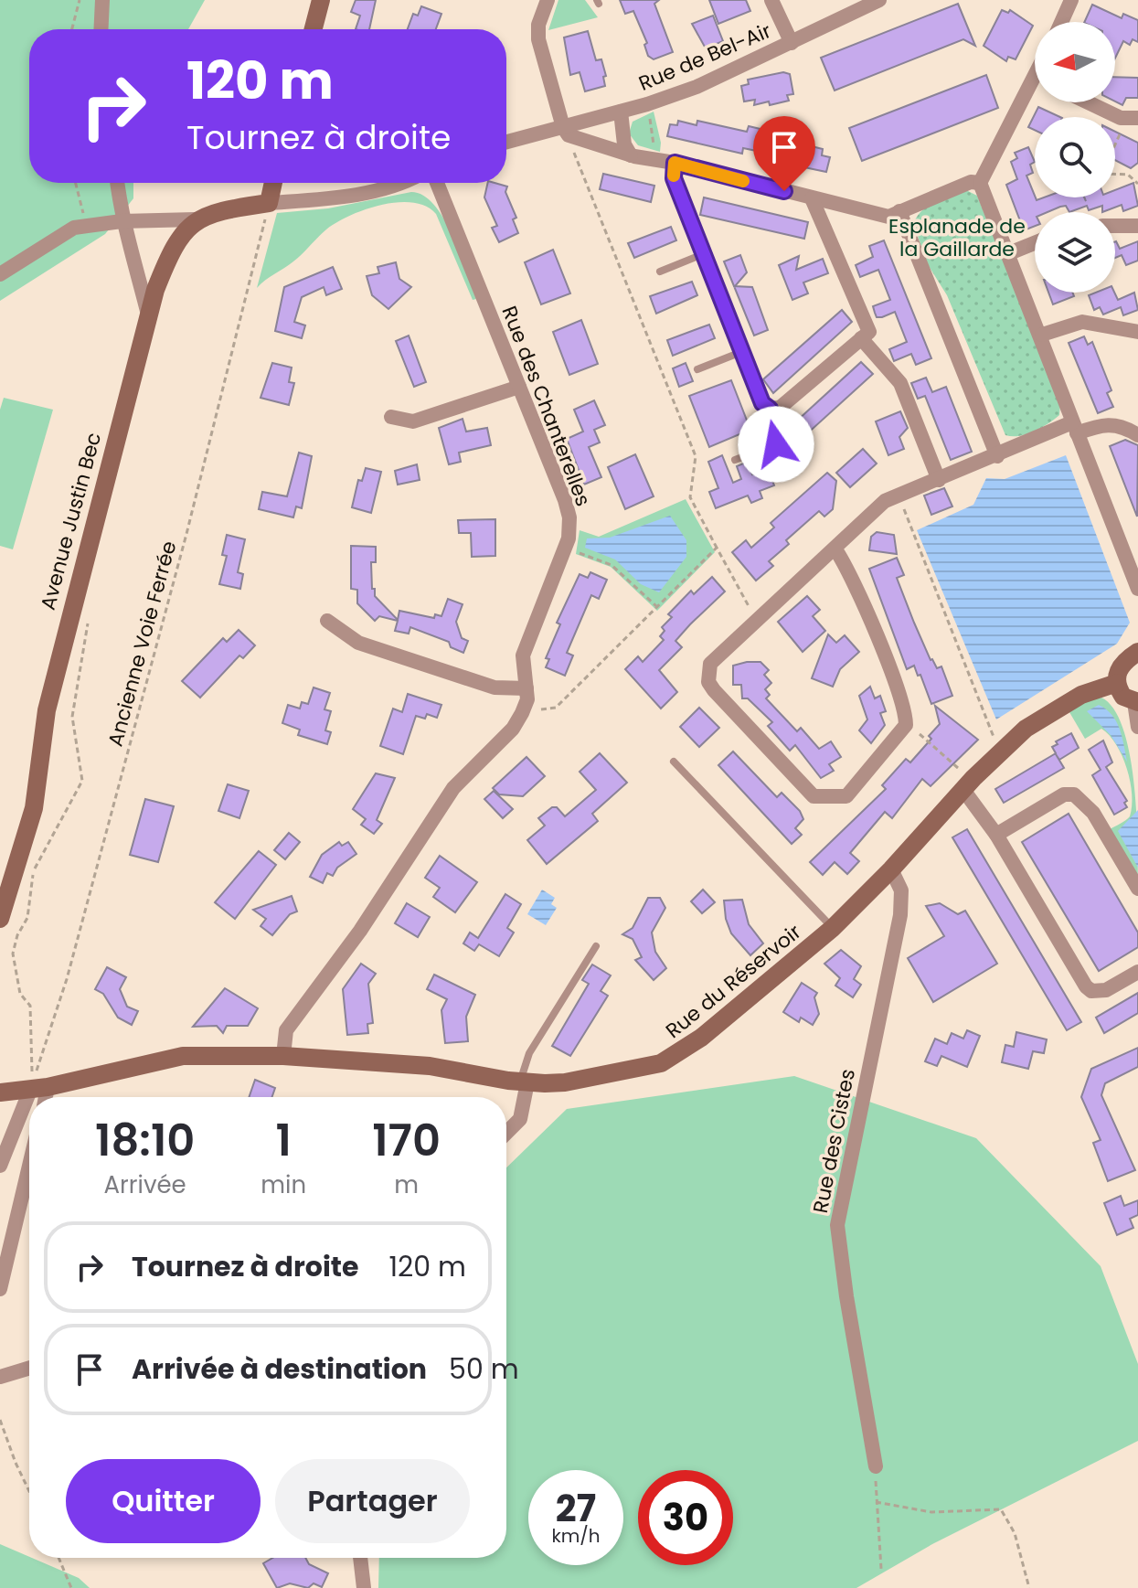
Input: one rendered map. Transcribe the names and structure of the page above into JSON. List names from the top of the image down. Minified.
{"streets":{"street":["Rue de Bel-Air","Rue des Chanterelles","Avenue Justin Bec","Rue du Réservoir","Rue des Cistes"],"path":["Ancienne Voie Ferrée"]},"crossings":[["Rue des Chanterelles","Rue du Réservoir"],["Ancienne Voie Ferrée","Rue du Réservoir"],["Rue du Réservoir","Rue des Cistes"]],"parks":["Esplanade de la Gaillarde"],"north":"left","page":{"turn":["120 m","Tournez à droite"],"eta":["18:10","Arrivée","1","min","170","m"],"list":[{"name":"Tournez à droite","value":"120 m"},{"name":"Arrivée à destination","value":"50 m"}],"buttons":["Quitter","Partager"],"speed":"27 km/h","limit":"30"}}
